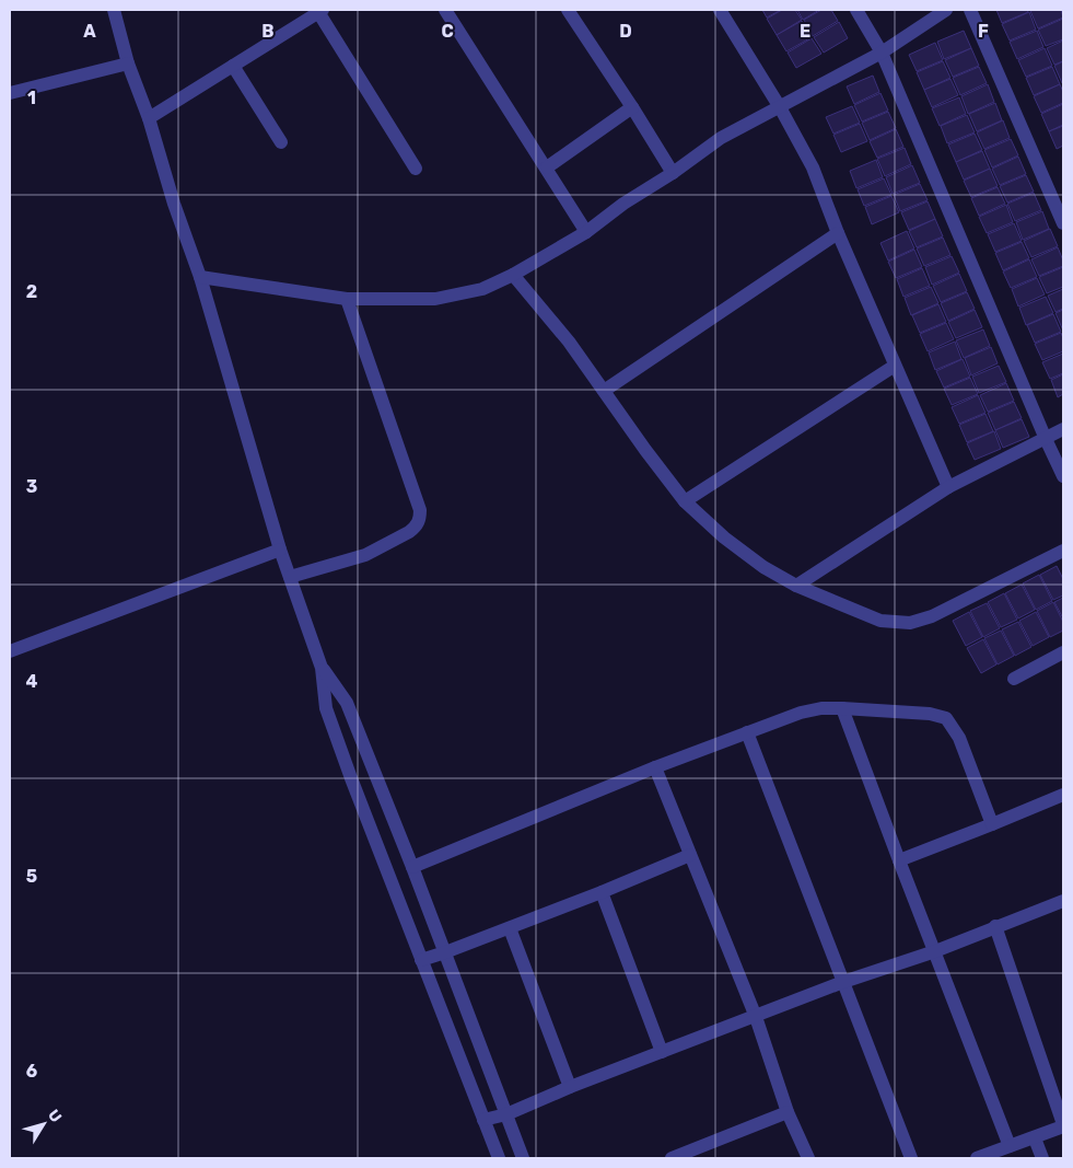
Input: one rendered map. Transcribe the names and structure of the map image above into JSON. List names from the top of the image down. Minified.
{"north":"top right","grid":{"columns":["A","B","C","D","E","F"],"rows":["1","2","3","4","5","6"]}}
